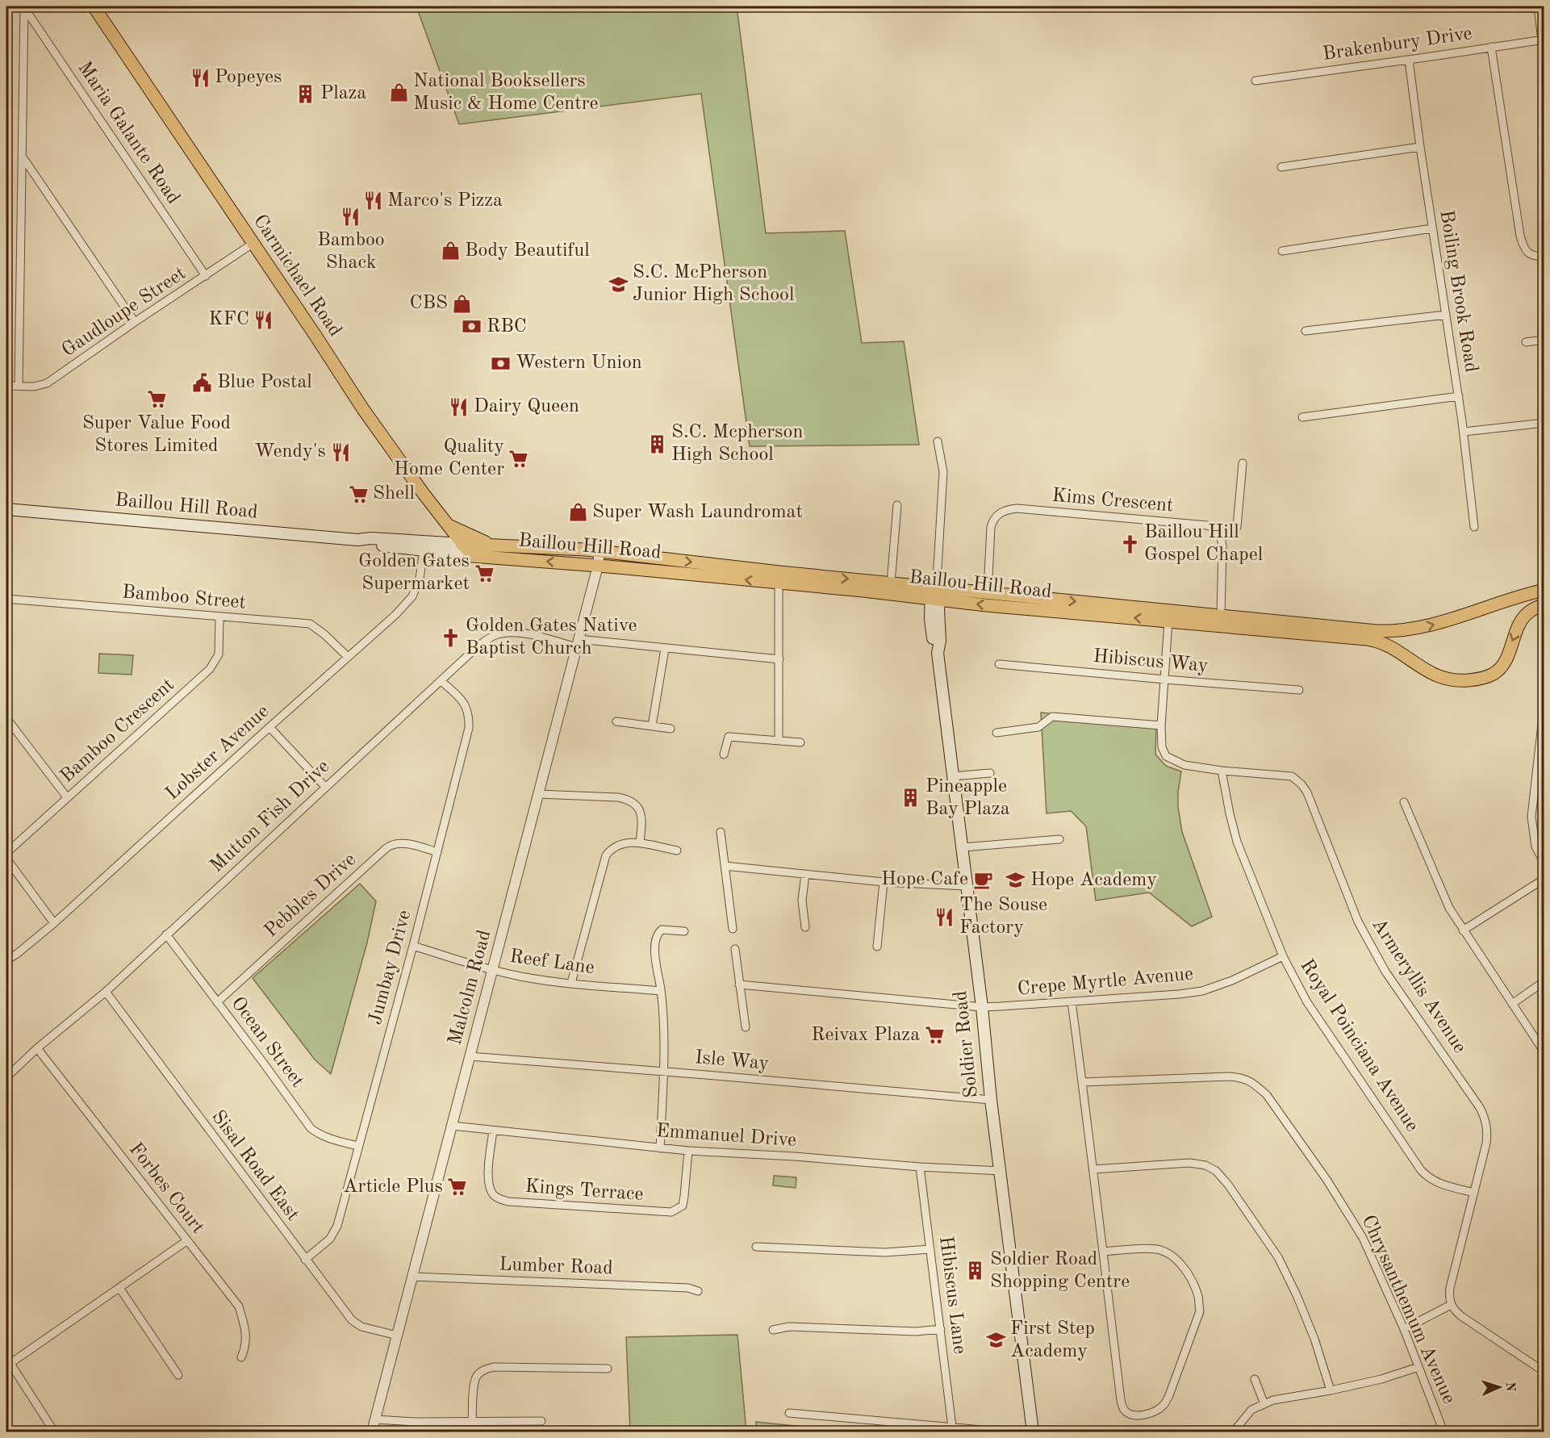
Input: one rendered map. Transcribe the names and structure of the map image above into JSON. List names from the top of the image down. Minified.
{"streets":{"main road":["Carmichael Road","Baillou Hill Road","Soldier Road"],"street":["Brakenbury Drive","Maria Galante Road","Boiling Brook Road","Gaudloupe Street","Kims Crescent","Bamboo Street","Hibiscus Way","Bamboo Crescent","Lobster Avenue","Mutton Fish Drive","Pebbles Drive","Reef Lane","Jumbay Drive","Crepe Myrtle Avenue","Armeryllis Avenue","Malcolm Road","Ocean Street","Royal Poinciana Avenue","Isle Way","Emmanuel Drive","Sisal Road East","Forbes Court","Kings Terrace","Lumber Road","Hibiscus Lane","Chrysanthemum Avenue"]},"crossings":[["Brakenbury Drive","Boiling Brook Road"],["Maria Galante Road","Gaudloupe Street"],["Carmichael Road","Gaudloupe Street"],["Carmichael Road","Baillou Hill Road"],["Kims Crescent","Baillou Hill Road"],["Baillou Hill Road","Lobster Avenue"],["Baillou Hill Road","Armeryllis Avenue"],["Baillou Hill Road","Malcolm Road"],["Baillou Hill Road","Soldier Road"],["Bamboo Street","Bamboo Crescent"],["Bamboo Street","Lobster Avenue"],["Hibiscus Way","Armeryllis Avenue"],["Mutton Fish Drive","Jumbay Drive"],["Mutton Fish Drive","Malcolm Road"],["Mutton Fish Drive","Ocean Street"],["Mutton Fish Drive","Sisal Road East"],["Mutton Fish Drive","Forbes Court"],["Pebbles Drive","Jumbay Drive"],["Pebbles Drive","Ocean Street"],["Reef Lane","Jumbay Drive"],["Reef Lane","Malcolm Road"],["Jumbay Drive","Ocean Street"],["Jumbay Drive","Sisal Road East"],["Crepe Myrtle Avenue","Soldier Road"],["Crepe Myrtle Avenue","Royal Poinciana Avenue"],["Armeryllis Avenue","Royal Poinciana Avenue"],["Malcolm Road","Isle Way"],["Malcolm Road","Emmanuel Drive"],["Malcolm Road","Sisal Road East"],["Malcolm Road","Lumber Road"],["Soldier Road","Isle Way"],["Soldier Road","Emmanuel Drive"],["Emmanuel Drive","Kings Terrace"],["Emmanuel Drive","Hibiscus Lane"]],"places":{"restaurant":["Popeyes","Marco's Pizza","Bamboo Shack","KFC","Dairy Queen","Wendy's","The Souse Factory"],"shop":["National Booksellers Music & Home Centre","Body Beautiful","CBS","Super Wash Laundromat"],"building":["Plaza","S.C. Mcpherson High School","Pineapple Bay Plaza","Soldier Road Shopping Centre"],"school or university":["S.C. McPherson Junior High School","Hope Academy","First Step Academy"],"bank":["RBC","Western Union"],"public building":["Blue Postal"],"supermarket":["Super Value Food Stores Limited","Quality Home Center","Shell","Golden Gates Supermarket","Reivax Plaza","Article Plus"],"church":["Baillou Hill Gospel Chapel","Golden Gates Native Baptist Church"],"cafe":["Hope Cafe"]},"north":"right"}
